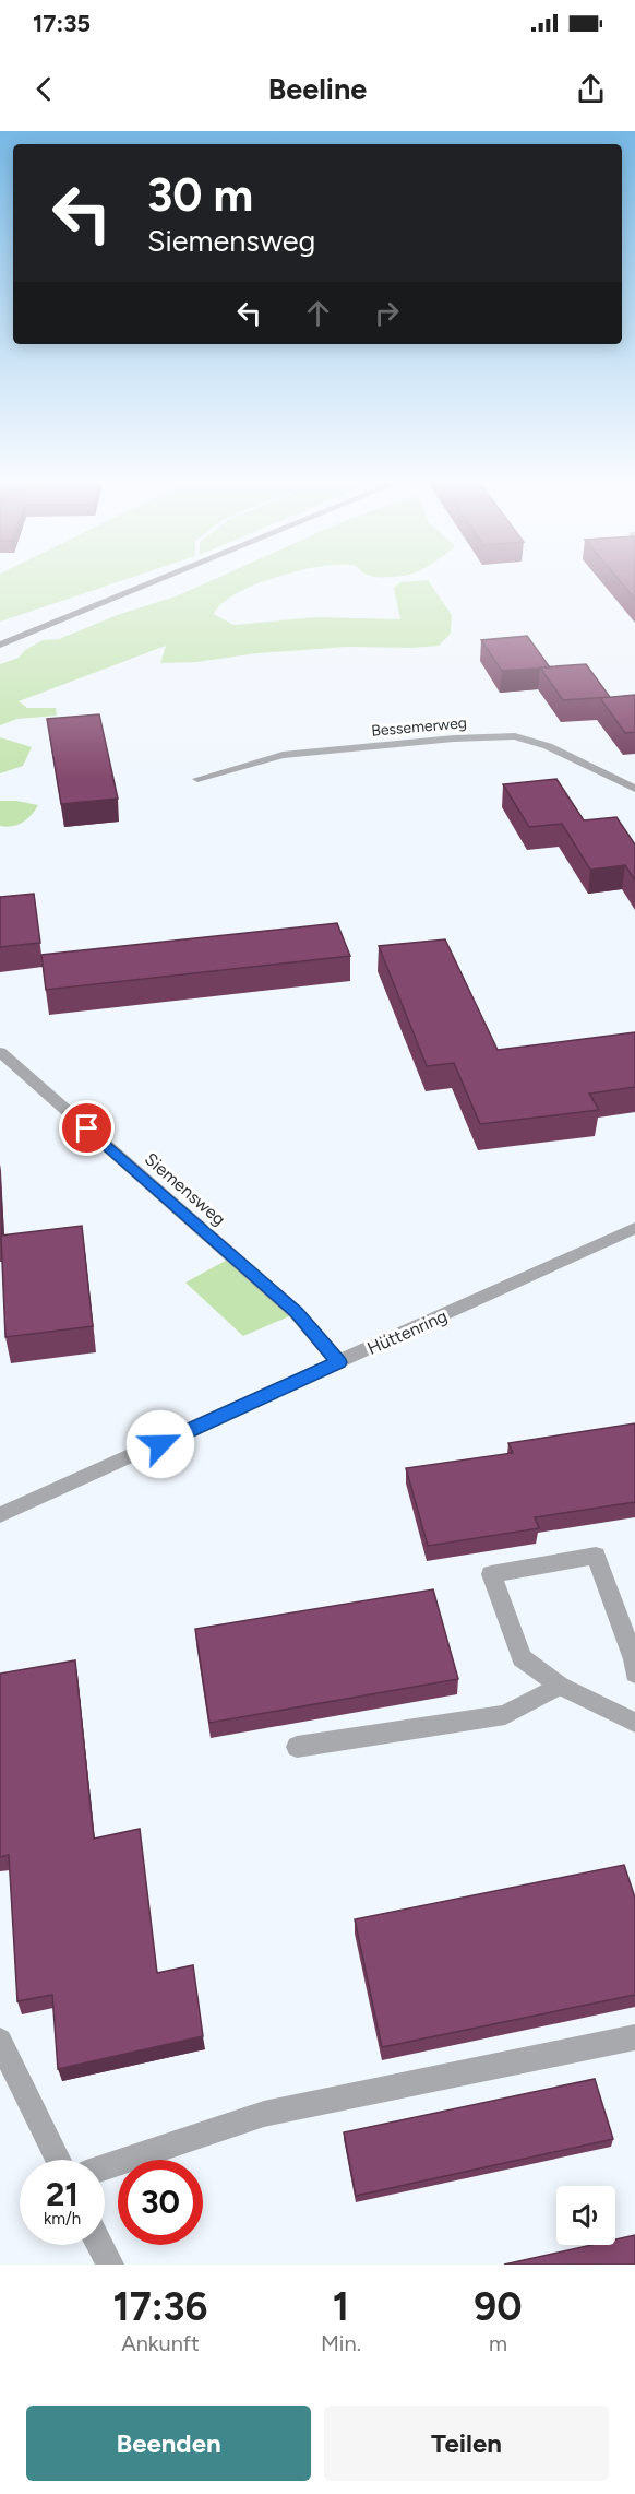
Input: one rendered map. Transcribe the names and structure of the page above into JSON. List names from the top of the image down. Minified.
{"streets":{"street":["Bessemerweg","Siemensweg","Hüttenring"]},"crossings":[["Siemensweg","Hüttenring"]],"page":{"status":"17:35","header":"Beeline","turn":["30 m","Siemensweg"],"speed":"21 km/h","limit":"30","eta":["17:36","Ankunft","1","Min.","90","m"],"buttons":["Beenden","Teilen"]}}
